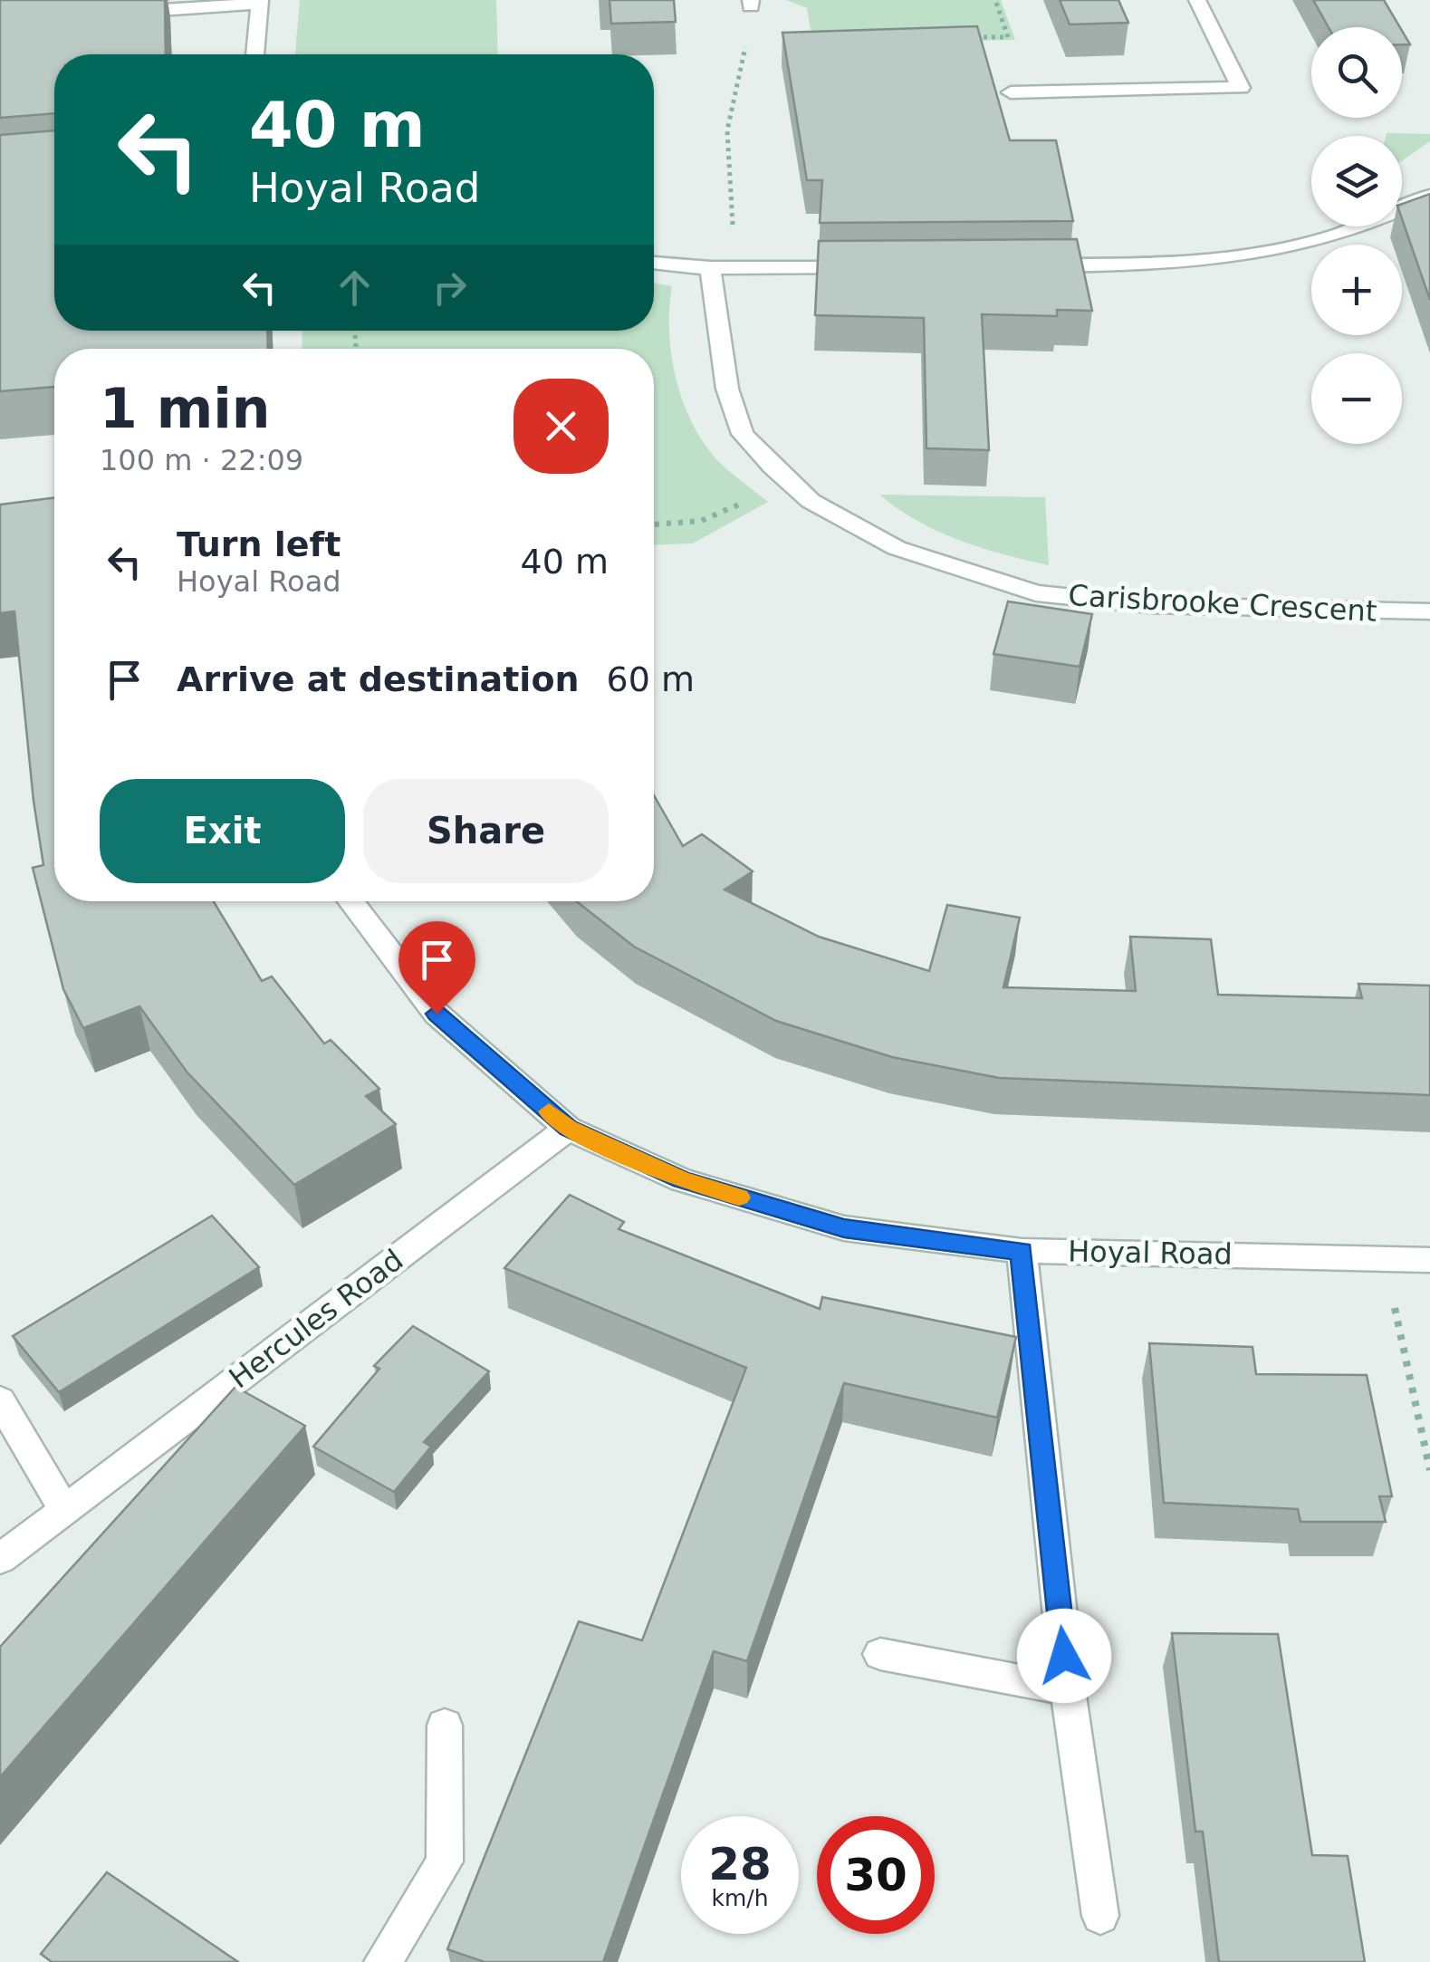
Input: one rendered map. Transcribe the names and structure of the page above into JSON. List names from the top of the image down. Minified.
{"streets":{"street":["Carisbrooke Crescent","Hoyal Road","Hercules Road"]},"crossings":[["Hoyal Road","Hercules Road"]],"page":{"map_buttons":["+","−"],"turn":["40 m","Hoyal Road"],"heading":["1 min","100 m · 22:09"],"list":[{"name":"Turn left","note":"Hoyal Road","value":"40 m"},{"name":"Arrive at destination","value":"60 m"}],"buttons":["Exit","Share"],"speed":"28 km/h","limit":"30"}}
